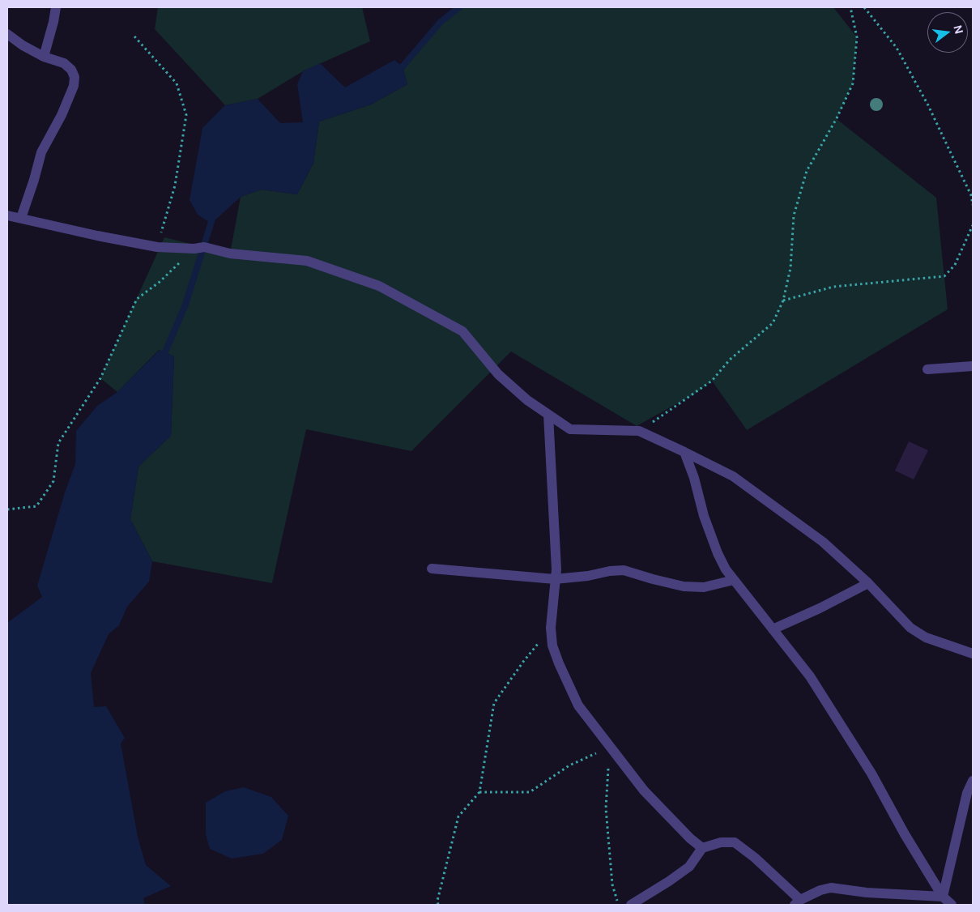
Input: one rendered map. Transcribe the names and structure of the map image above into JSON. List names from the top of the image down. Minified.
{"north":"right"}
